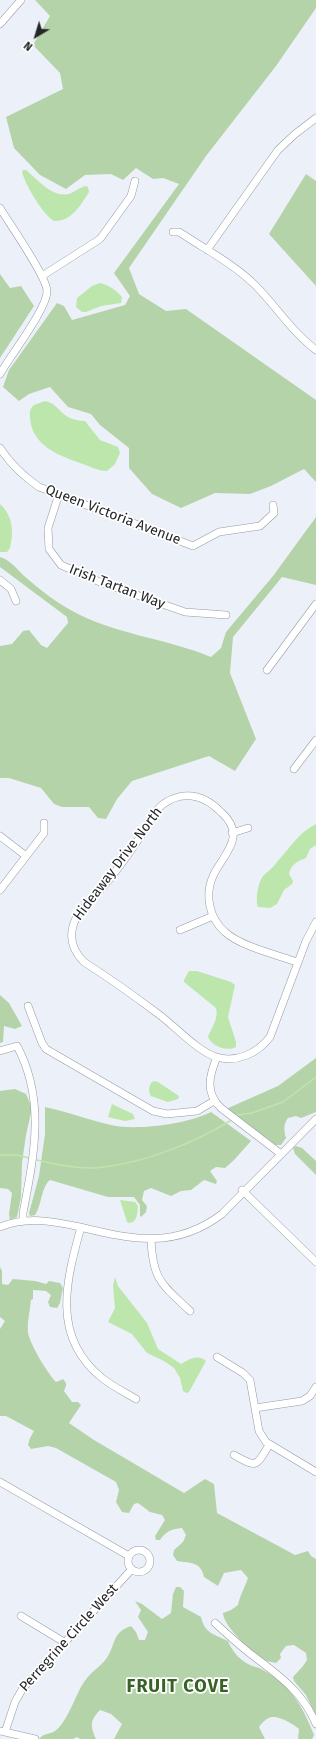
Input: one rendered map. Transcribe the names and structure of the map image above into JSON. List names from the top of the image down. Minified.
{"streets":{"street":["Queen Victoria Avenue","Irish Tartan Way","Hideaway Drive North","Perregrine Circle West"]},"crossings":[["Queen Victoria Avenue","Irish Tartan Way"]],"districts":["FRUIT COVE"],"north":"bottom left"}
